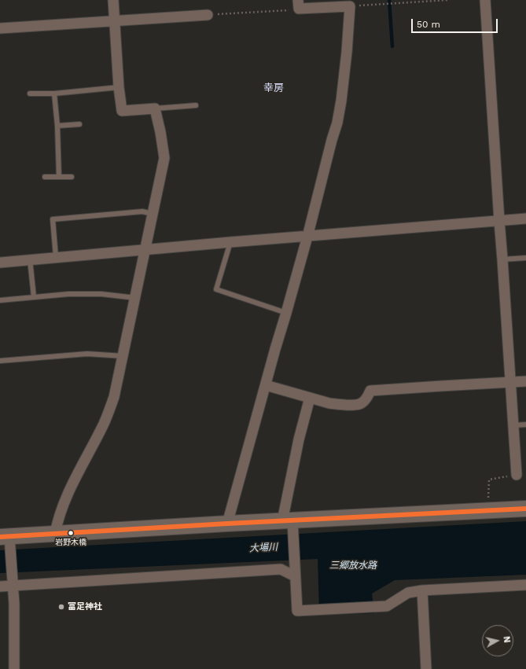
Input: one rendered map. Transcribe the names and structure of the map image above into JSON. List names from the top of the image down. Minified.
{"districts":["幸房"],"water":["大場川","三郷放水路"],"places":["岩野木橋","富足神社"],"scale_bar":"50 m","north":"right"}
